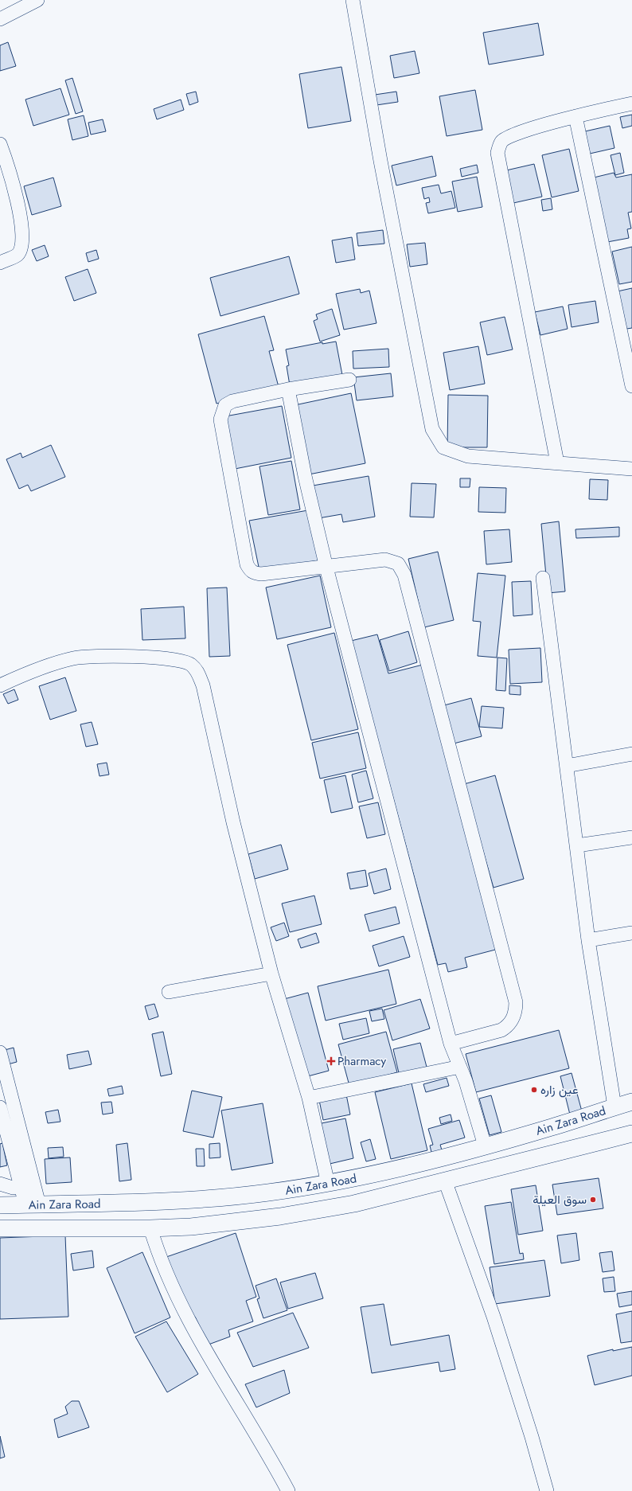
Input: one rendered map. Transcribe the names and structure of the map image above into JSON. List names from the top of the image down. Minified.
{"streets":{"main road":["Ain Zara Road"]},"places":{"health":["Pharmacy"],"other":["عين زاره","سوق العيلة"]}}
